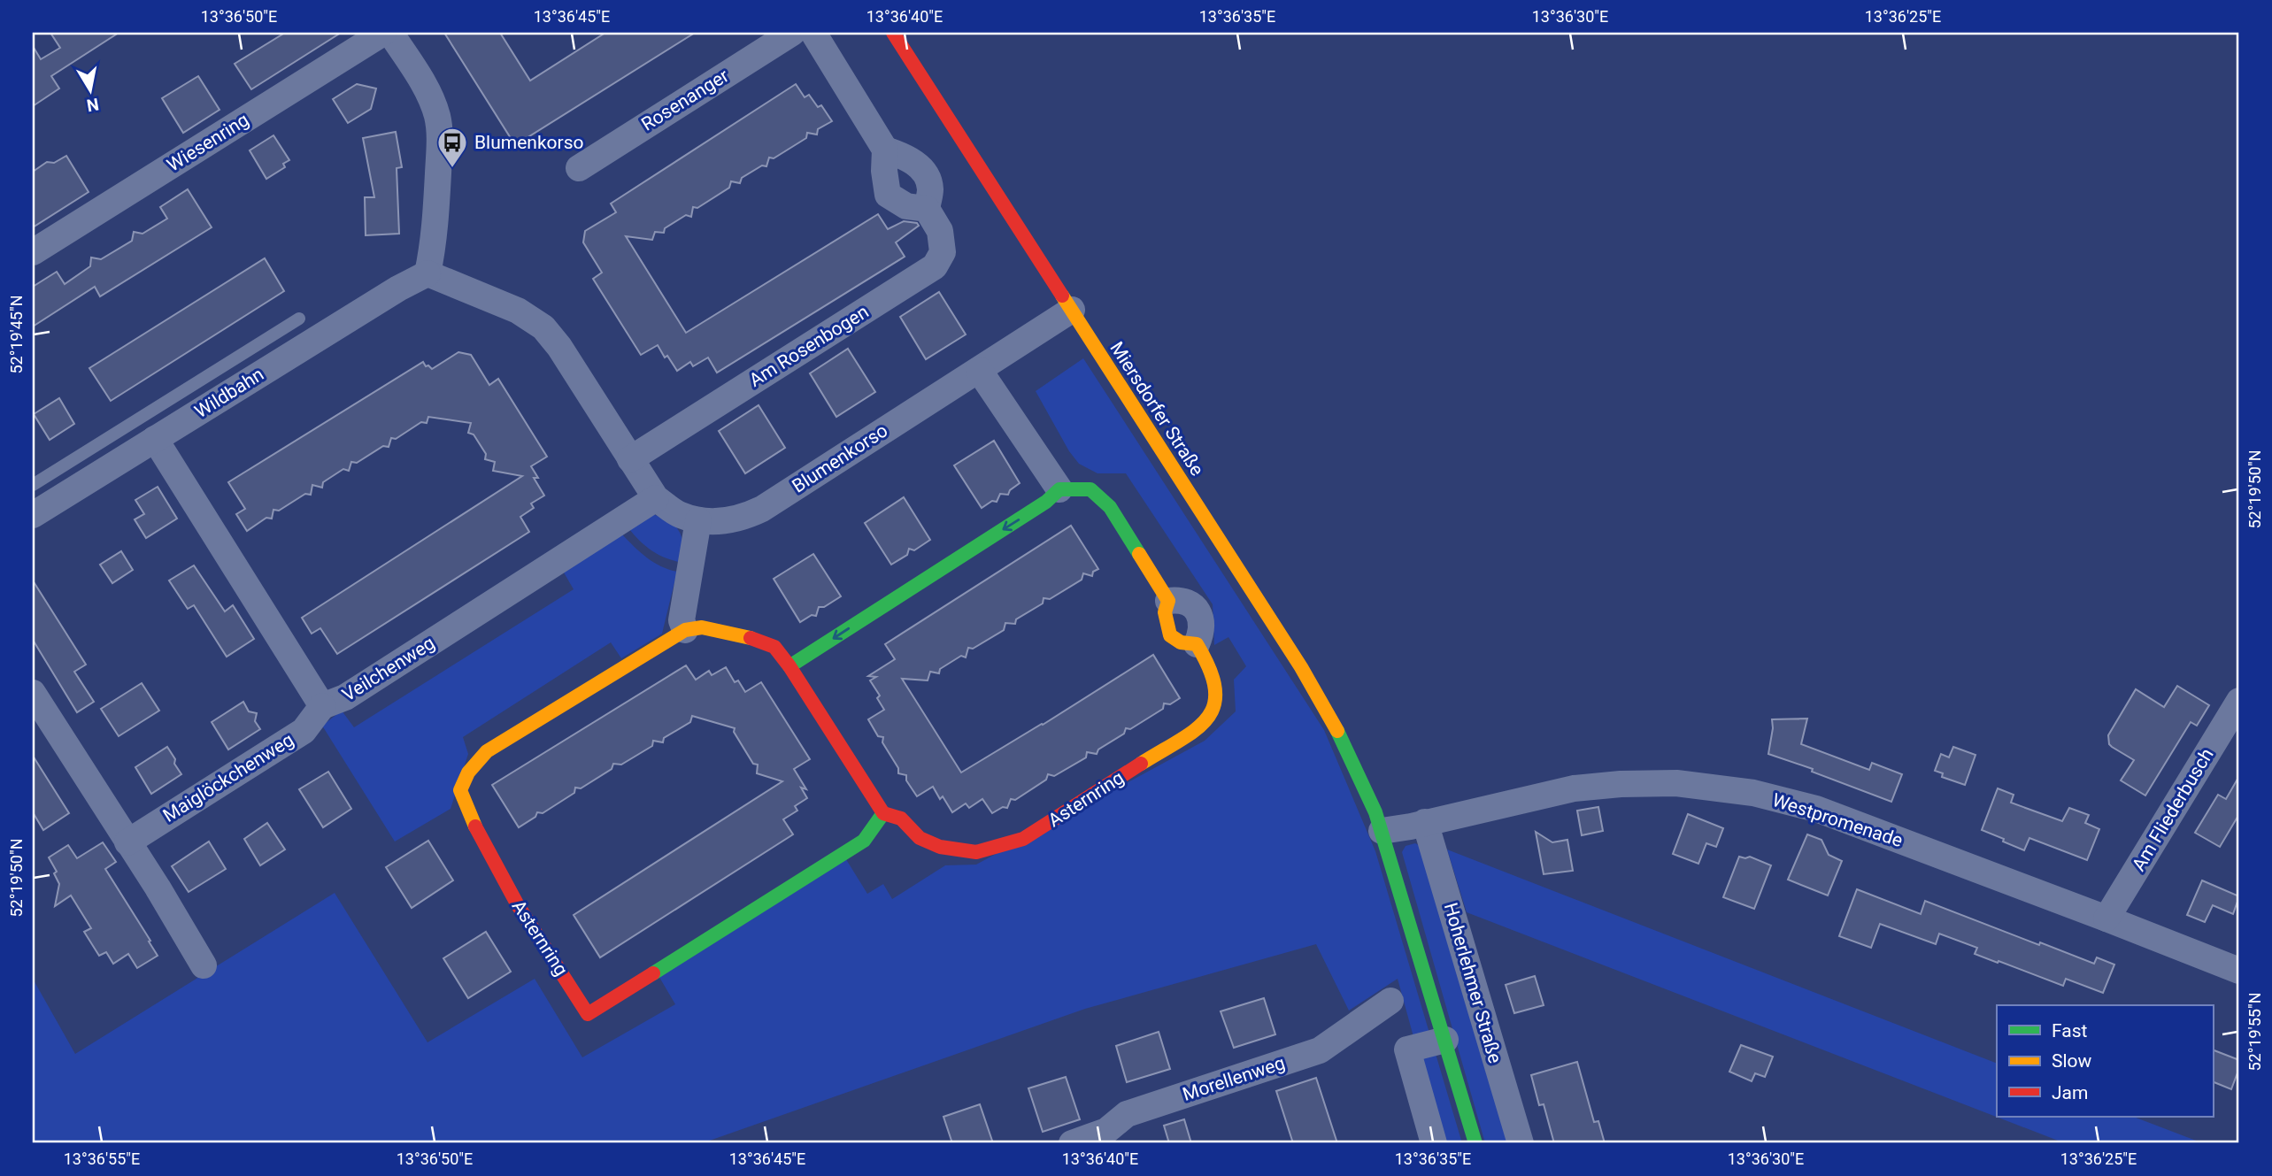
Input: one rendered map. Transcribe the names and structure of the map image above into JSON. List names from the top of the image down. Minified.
{"streets":{"street":["Rosenanger","Wiesenring","Am Rosenbogen","Wildbahn","Miersdorfer Straße","Blumenkorso","Veilchenweg","Maiglöckchenweg","Asternring","Am Fliederbusch","Westpromenade","Hoherlehmer Straße","Morellenweg"]},"crossings":[["Am Rosenbogen","Blumenkorso"],["Wildbahn","Blumenkorso"],["Wildbahn","Veilchenweg"],["Miersdorfer Straße","Blumenkorso"],["Miersdorfer Straße","Westpromenade"],["Blumenkorso","Veilchenweg"],["Veilchenweg","Maiglöckchenweg"],["Am Fliederbusch","Westpromenade"],["Westpromenade","Hoherlehmer Straße"]],"places":{"bus stop":["Blumenkorso"]},"legend":["Fast","Slow","Jam"],"north":"bottom","coordinates":["13°36'50\"E","13°36'45\"E","13°36'40\"E","13°36'35\"E","13°36'30\"E","13°36'25\"E","52°19'45\"N","52°19'50\"N","52°19'55\"N","13°36'55\"E"]}
